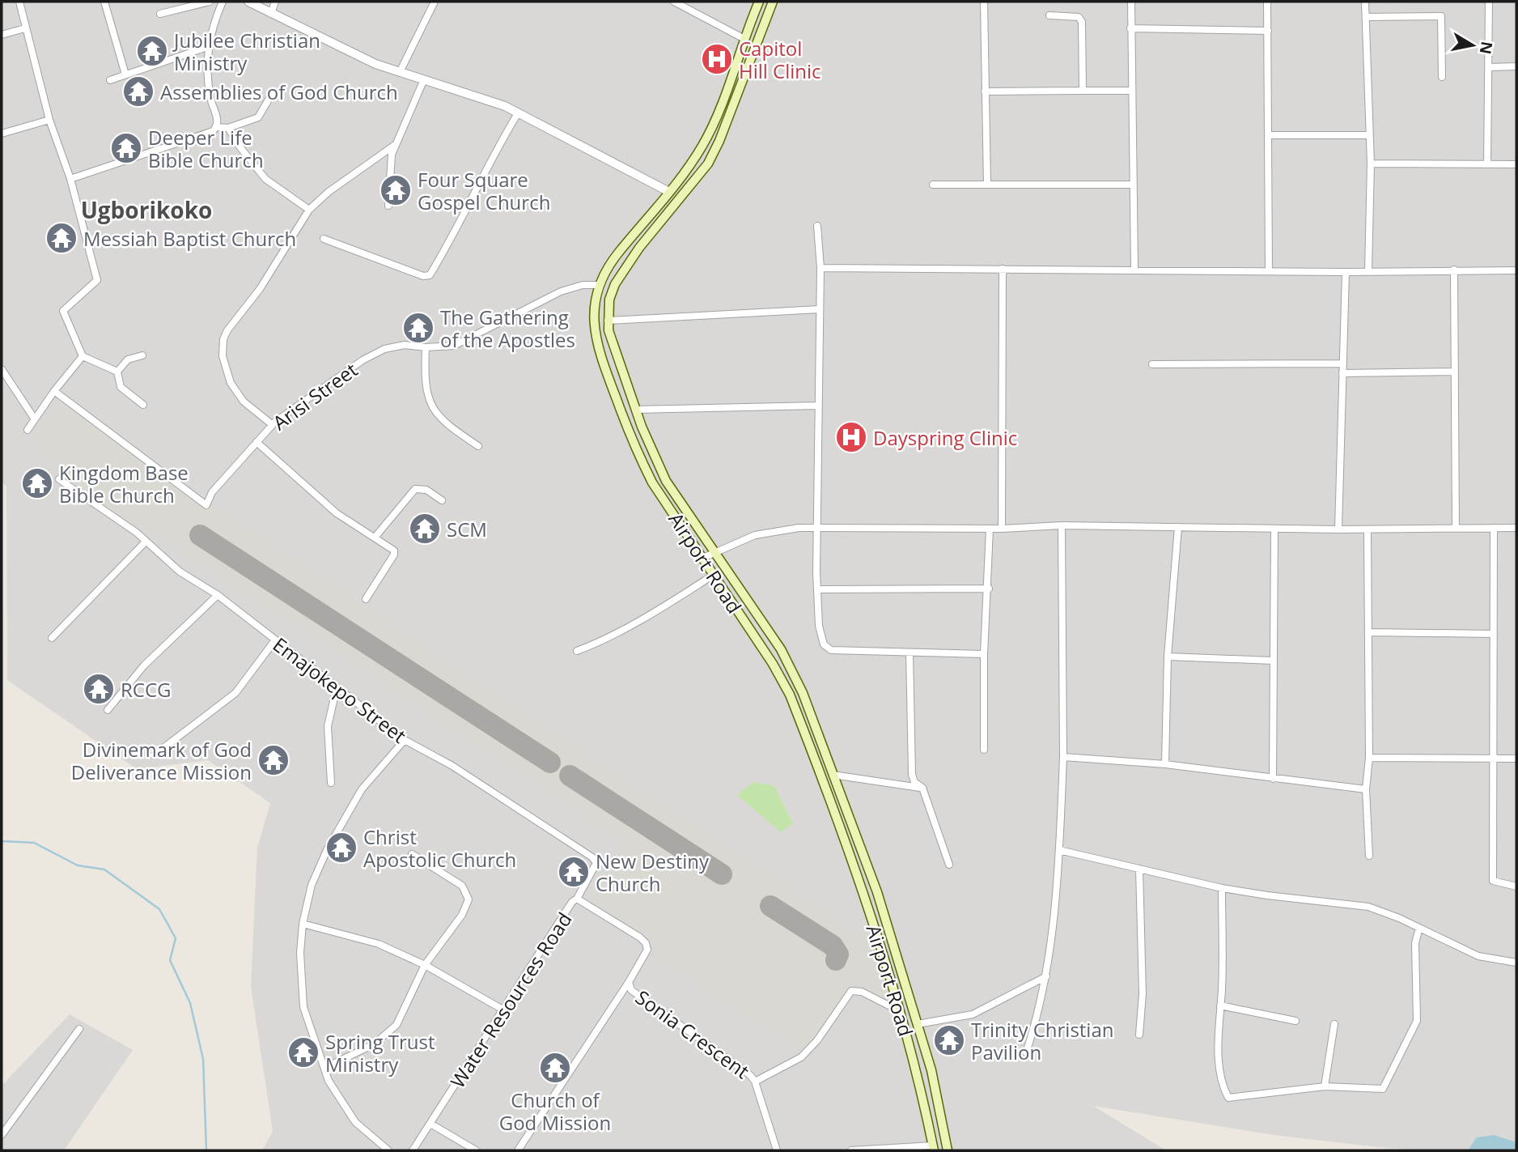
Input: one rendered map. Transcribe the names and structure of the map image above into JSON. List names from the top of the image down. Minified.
{"streets":{"main road":["Airport Road"],"street":["Arisi Street","Emajokepo Street","Water Resources Road","Sonia Crescent"]},"crossings":[["Arisi Street","Airport Road"],["Emajokepo Street","Water Resources Road"],["Water Resources Road","Sonia Crescent"]],"districts":["Ugborikoko"],"places":{"temple":["Jubilee Christian Ministry","Assemblies of God Church","Deeper Life Bible Church","Four Square Gospel Church","Messiah Baptist Church","The Gathering of the Apostles","Kingdom Base Bible Church","SCM","RCCG","Divinemark of God Deliverance Mission","Christ Apostolic Church","New Destiny Church","Trinity Christian Pavilion","Spring Trust Ministry","Church of God Mission"],"hospital":["Capitol Hill Clinic","Dayspring Clinic"]},"north":"right"}
